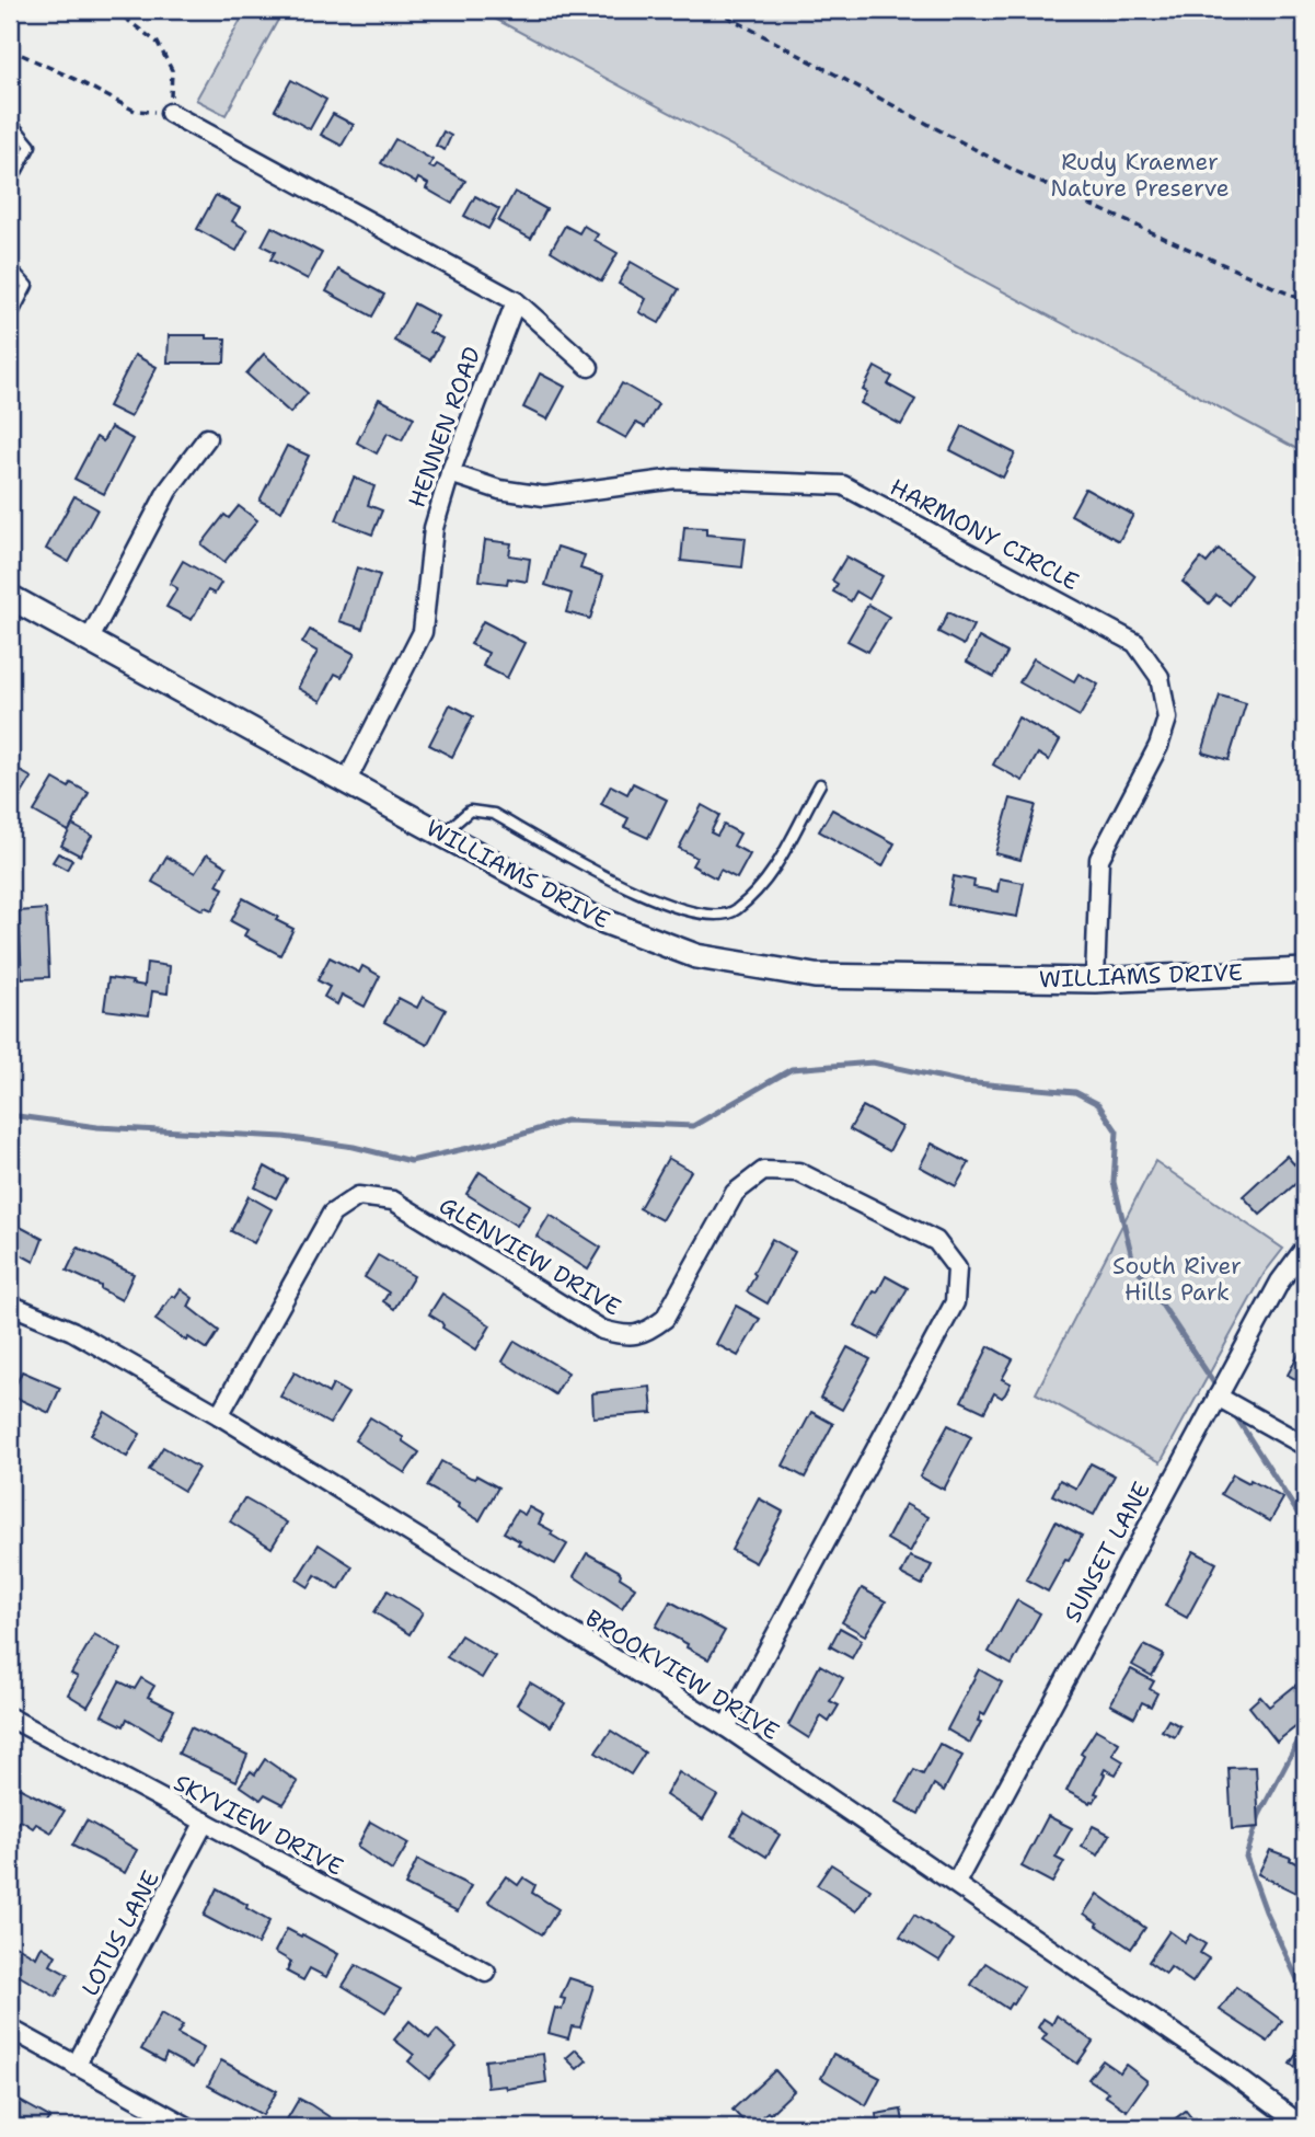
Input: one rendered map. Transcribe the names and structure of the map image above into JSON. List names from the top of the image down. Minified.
{"streets":{"main road":["WILLIAMS DRIVE"],"street":["HENNEN ROAD","HARMONY CIRCLE","GLENVIEW DRIVE","SUNSET LANE","BROOKVIEW DRIVE","SKYVIEW DRIVE","LOTUS LANE"]},"crossings":[["HENNEN ROAD","HARMONY CIRCLE"],["HENNEN ROAD","WILLIAMS DRIVE"],["HARMONY CIRCLE","WILLIAMS DRIVE"],["GLENVIEW DRIVE","BROOKVIEW DRIVE"],["SUNSET LANE","BROOKVIEW DRIVE"],["SKYVIEW DRIVE","LOTUS LANE"]],"parks":["Rudy Kraemer Nature Preserve","South River Hills Park"]}
